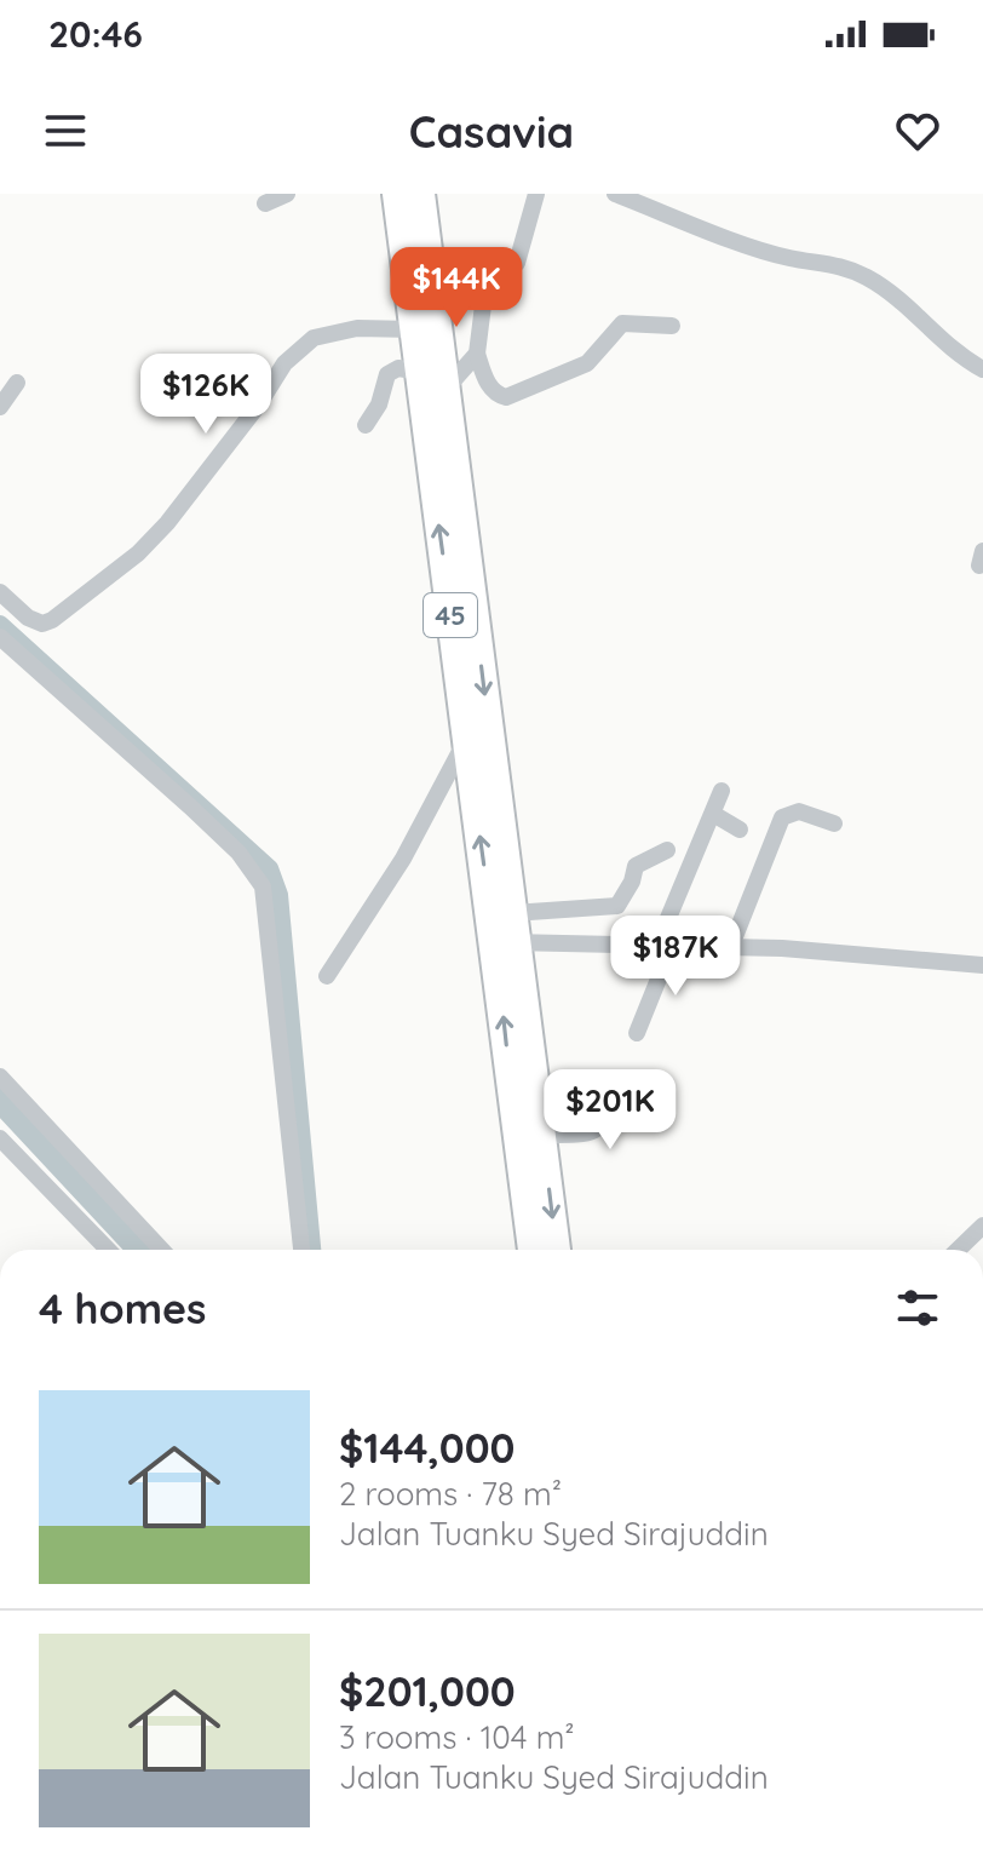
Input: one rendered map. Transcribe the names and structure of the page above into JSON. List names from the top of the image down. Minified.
{"streets":{"highway":["45"]},"page":{"status":"20:46","header":"Casavia","price":["$144K","$126K","$187K","$201K"],"heading":"4 homes","list":[{"name":"$144,000","note":"2 rooms · 78 m² · Jalan Tuanku Syed Sirajuddin"},{"name":"$201,000","note":"3 rooms · 104 m² · Jalan Tuanku Syed Sirajuddin"}]}}
